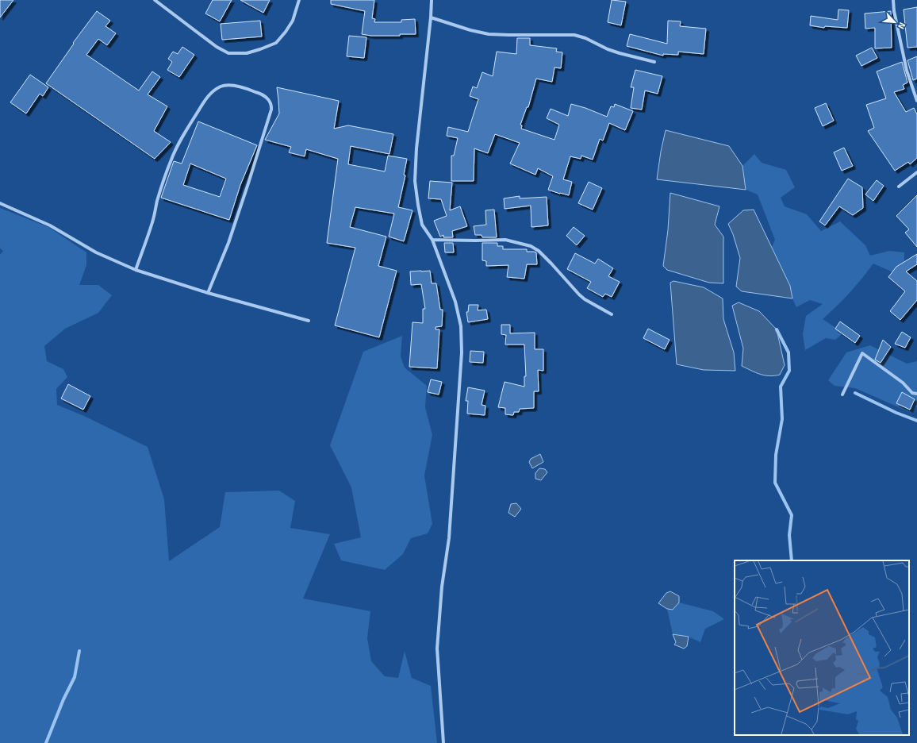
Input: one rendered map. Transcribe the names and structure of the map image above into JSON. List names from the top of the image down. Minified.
{"north":"bottom right"}
